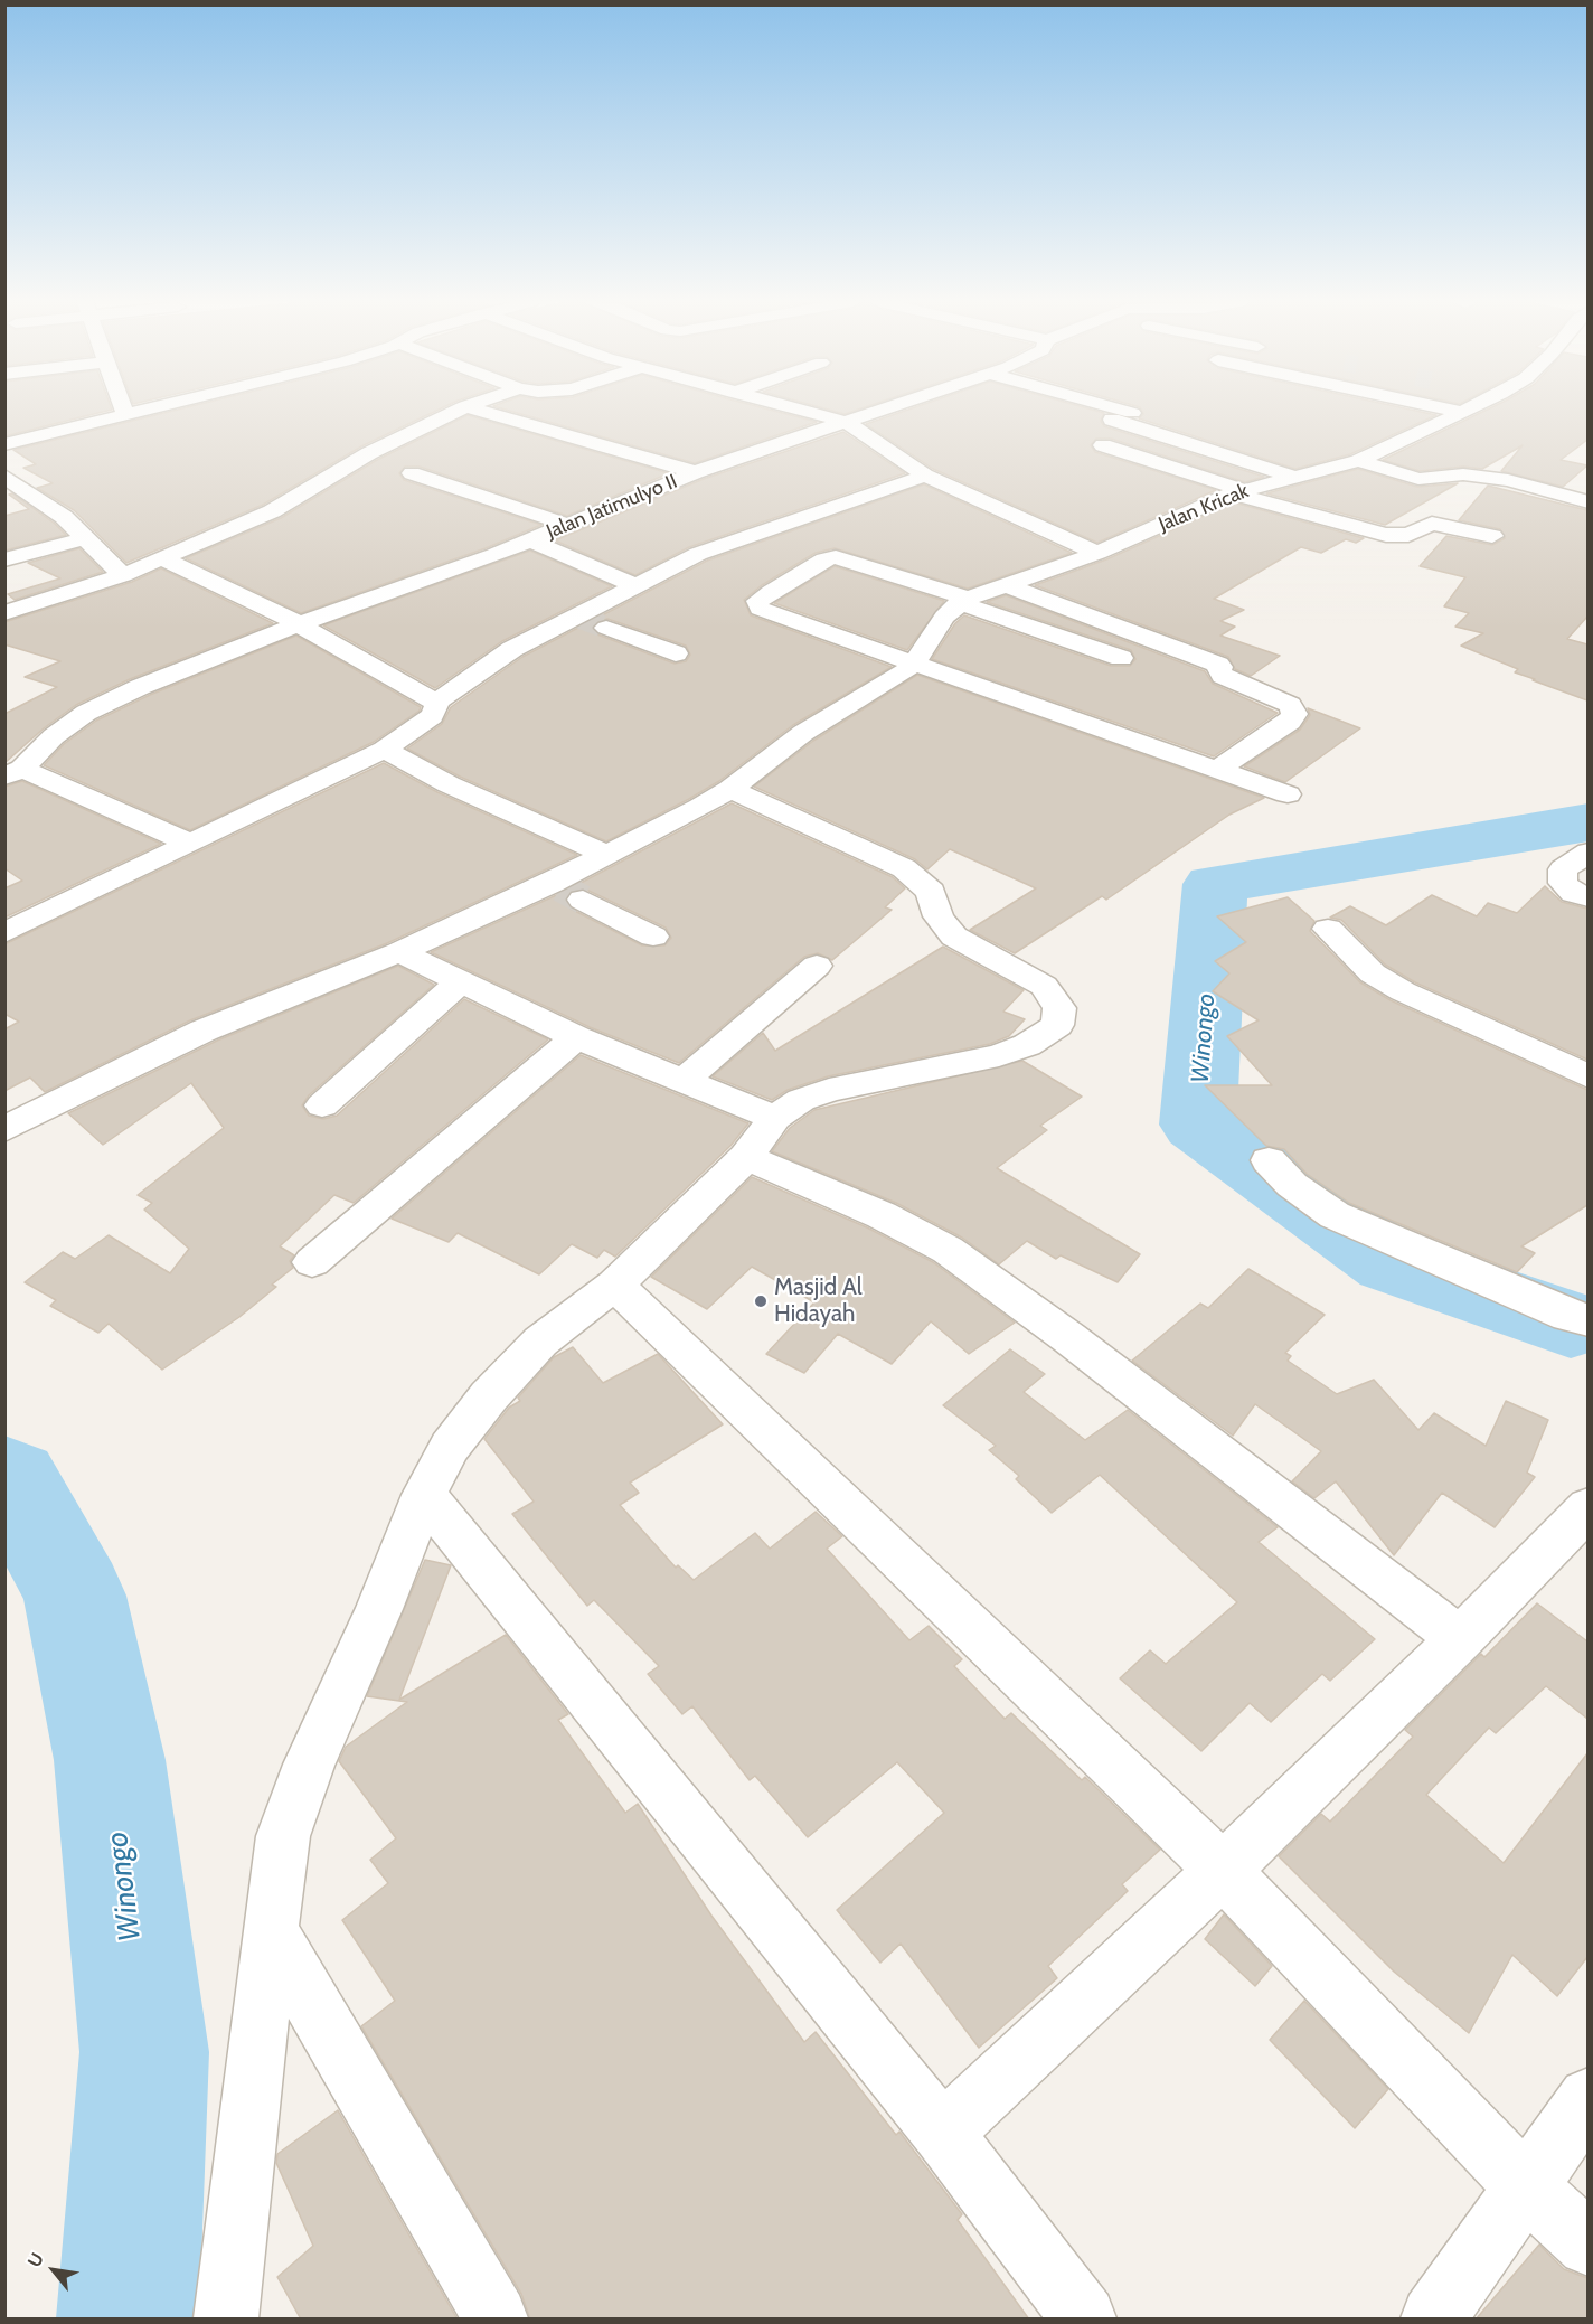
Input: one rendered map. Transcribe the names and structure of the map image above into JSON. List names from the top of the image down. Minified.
{"streets":{"street":["Jalan Jatimulyo II","Jalan Kricak"]},"water":["Winongo"],"places":["Masjid Al Hidayah"],"north":"top left"}
